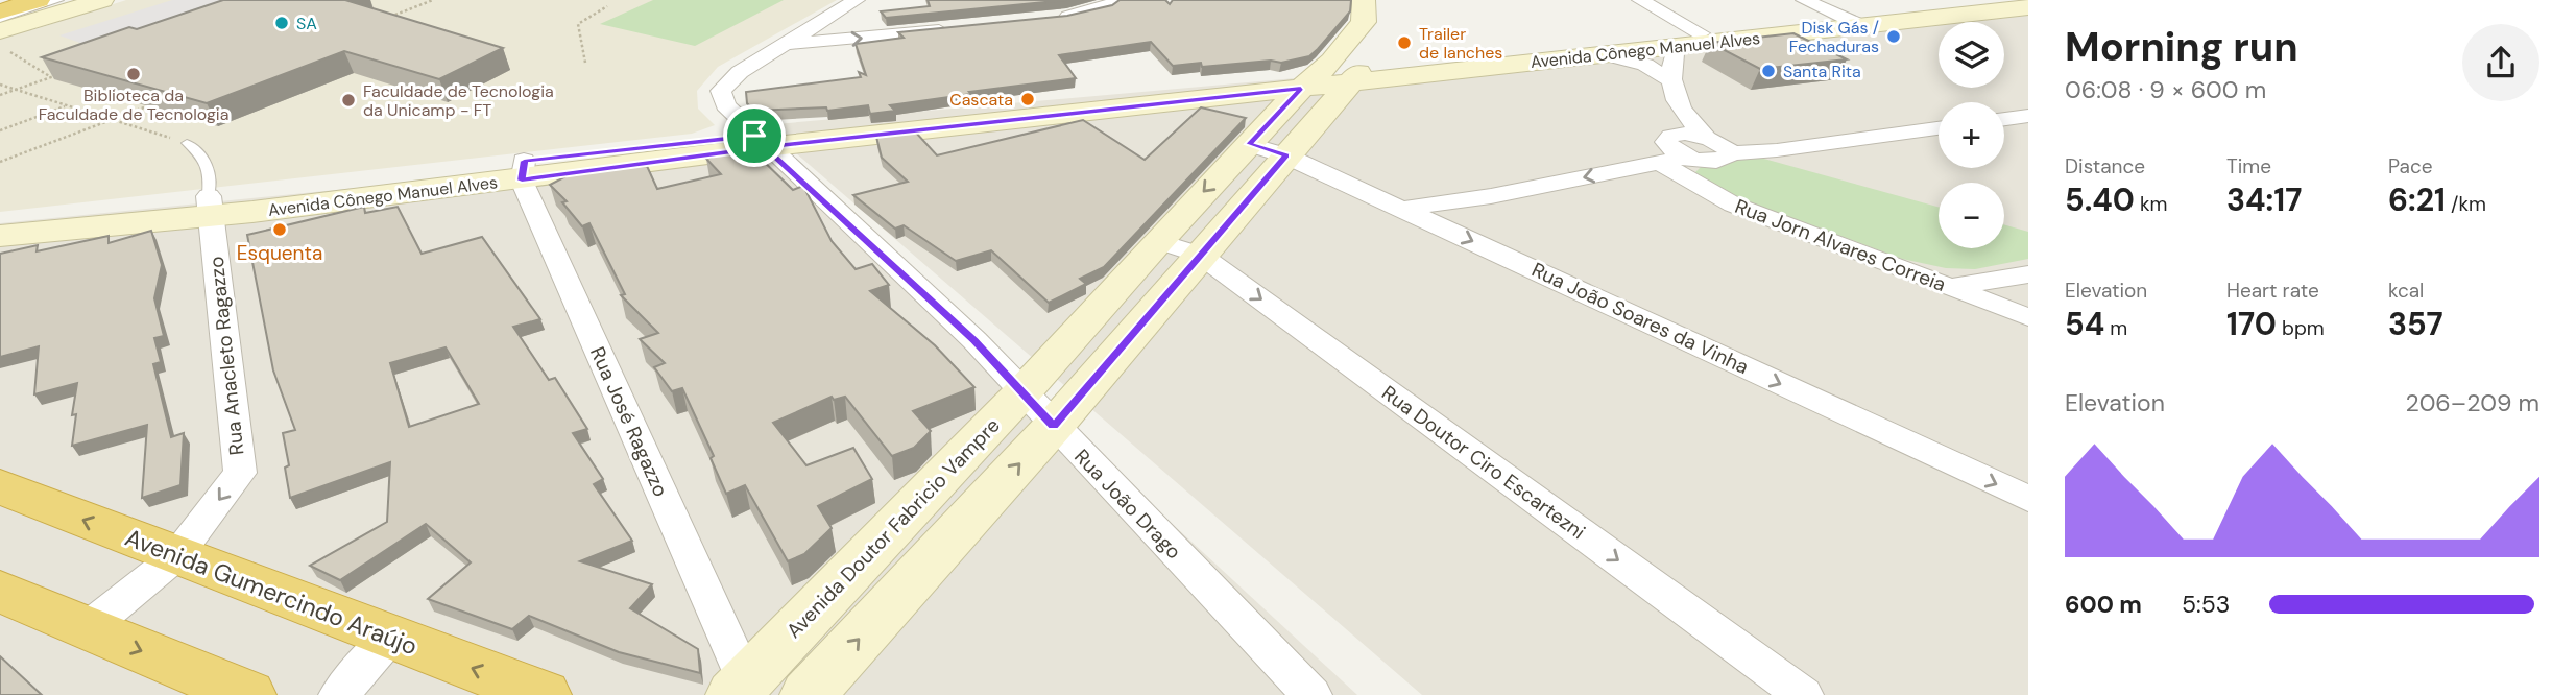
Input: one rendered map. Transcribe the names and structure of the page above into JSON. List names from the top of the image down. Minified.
{"streets":{"highway":["Avenida Gumercindo Araújo"],"street":["Avenida Cônego Manuel Alves","Rua Jorn Alvares Correia","Rua João Soares da Vinha","Rua Anacleto Ragazzo","Rua José Ragazzo","Rua Doutor Ciro Escartezni","Rua João Drago","Avenida Doutor Fabricio Vampre"]},"crossings":[["Avenida Cônego Manuel Alves","Rua Anacleto Ragazzo"],["Avenida Cônego Manuel Alves","Rua José Ragazzo"],["Avenida Cônego Manuel Alves","Rua João Drago"],["Avenida Cônego Manuel Alves","Avenida Doutor Fabricio Vampre"],["Rua João Soares da Vinha","Avenida Doutor Fabricio Vampre"],["Rua Anacleto Ragazzo","Avenida Gumercindo Araújo"],["Rua José Ragazzo","Avenida Doutor Fabricio Vampre"],["Rua Doutor Ciro Escartezni","Avenida Doutor Fabricio Vampre"],["Rua João Drago","Avenida Doutor Fabricio Vampre"]],"one_way":["Rua João Soares da Vinha","Rua Anacleto Ragazzo","Rua Doutor Ciro Escartezni"],"places":["SA","Disk Gás / Fechaduras","Trailer de lanches","Santa Rita","Biblioteca da Faculdade de Tecnologia","Cascata","Faculdade de Tecnologia da Unicamp - FT","Esquenta"],"page":{"heading":["Morning run","06:08 · 9 × 600 m"],"map_buttons":["+","−"],"stats":[["Distance","5.40 km"],["Time","34:17"],["Pace","6:21 /km"],["Elevation","54 m"],["Heart rate","170 bpm"],["kcal","357"]],"chart":["Elevation","206–209 m"],"list":[{"name":"600 m","note":"5:53"}]}}
